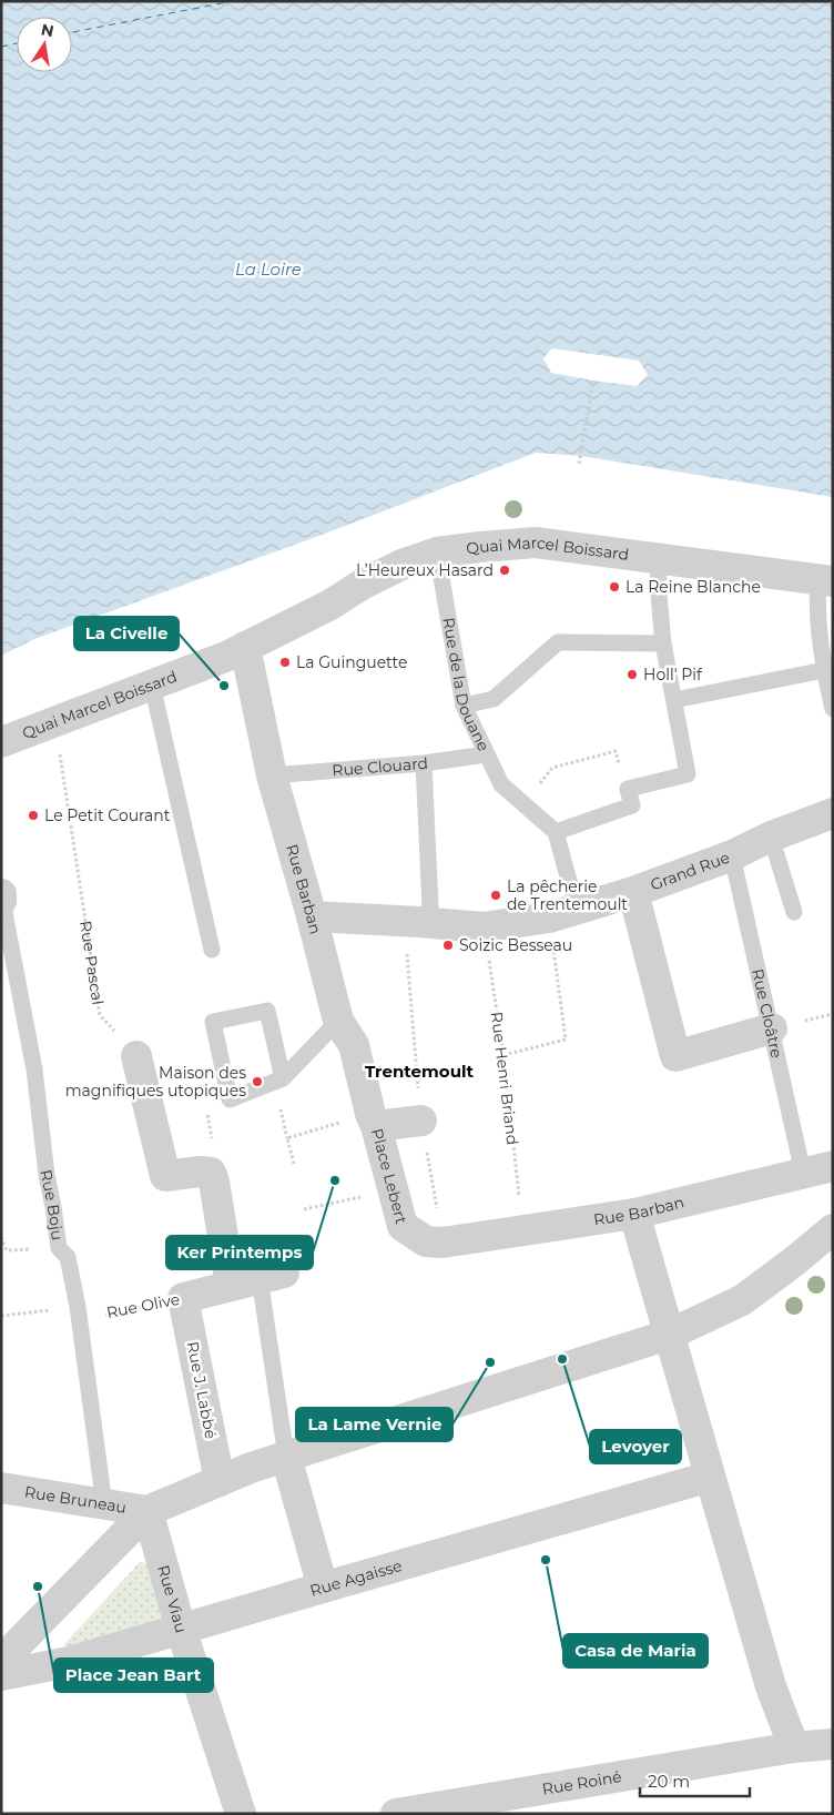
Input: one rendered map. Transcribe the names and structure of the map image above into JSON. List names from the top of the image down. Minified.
{"streets":{"street":["Quai Marcel Boissard","Grand Rue","Rue Barban","Place Lebert","Rue Olive","Rue J. Labbé","Rue Bruneau","Rue Agaisse","Rue Viau","Rue Roiné"],"lane":["Rue de la Douane","Rue Clouard","Rue Cloâtre","Rue Boju"],"path":["Rue Pascal","Rue Henri Briand"]},"crossings":[["Quai Marcel Boissard","Rue de la Douane"],["Quai Marcel Boissard","Rue Barban"],["Quai Marcel Boissard","Rue Pascal"],["Rue de la Douane","Rue Clouard"],["Rue Clouard","Rue Barban"],["Grand Rue","Rue Barban"],["Grand Rue","Rue Cloâtre"],["Grand Rue","Rue Henri Briand"],["Rue Barban","Rue Cloâtre"],["Rue Barban","Rue Henri Briand"],["Rue Barban","Place Lebert"],["Rue Boju","Rue Olive"],["Rue Boju","Rue Bruneau"],["Rue Olive","Rue J. Labbé"],["Rue Bruneau","Rue Viau"],["Rue Agaisse","Rue Viau"]],"districts":["Trentemoult"],"water":["La Loire"],"places":["L’Heureux Hasard","La Reine Blanche","La Guinguette","Holl' Pif","La Civelle","Le Petit Courant","La pêcherie de Trentemoult","Soizic Besseau","Maison des magnifiques utopiques","Ker Printemps","Levoyer","La Lame Vernie","Casa de Maria","Place Jean Bart"],"scale_bar":"20 m","north":"top"}
